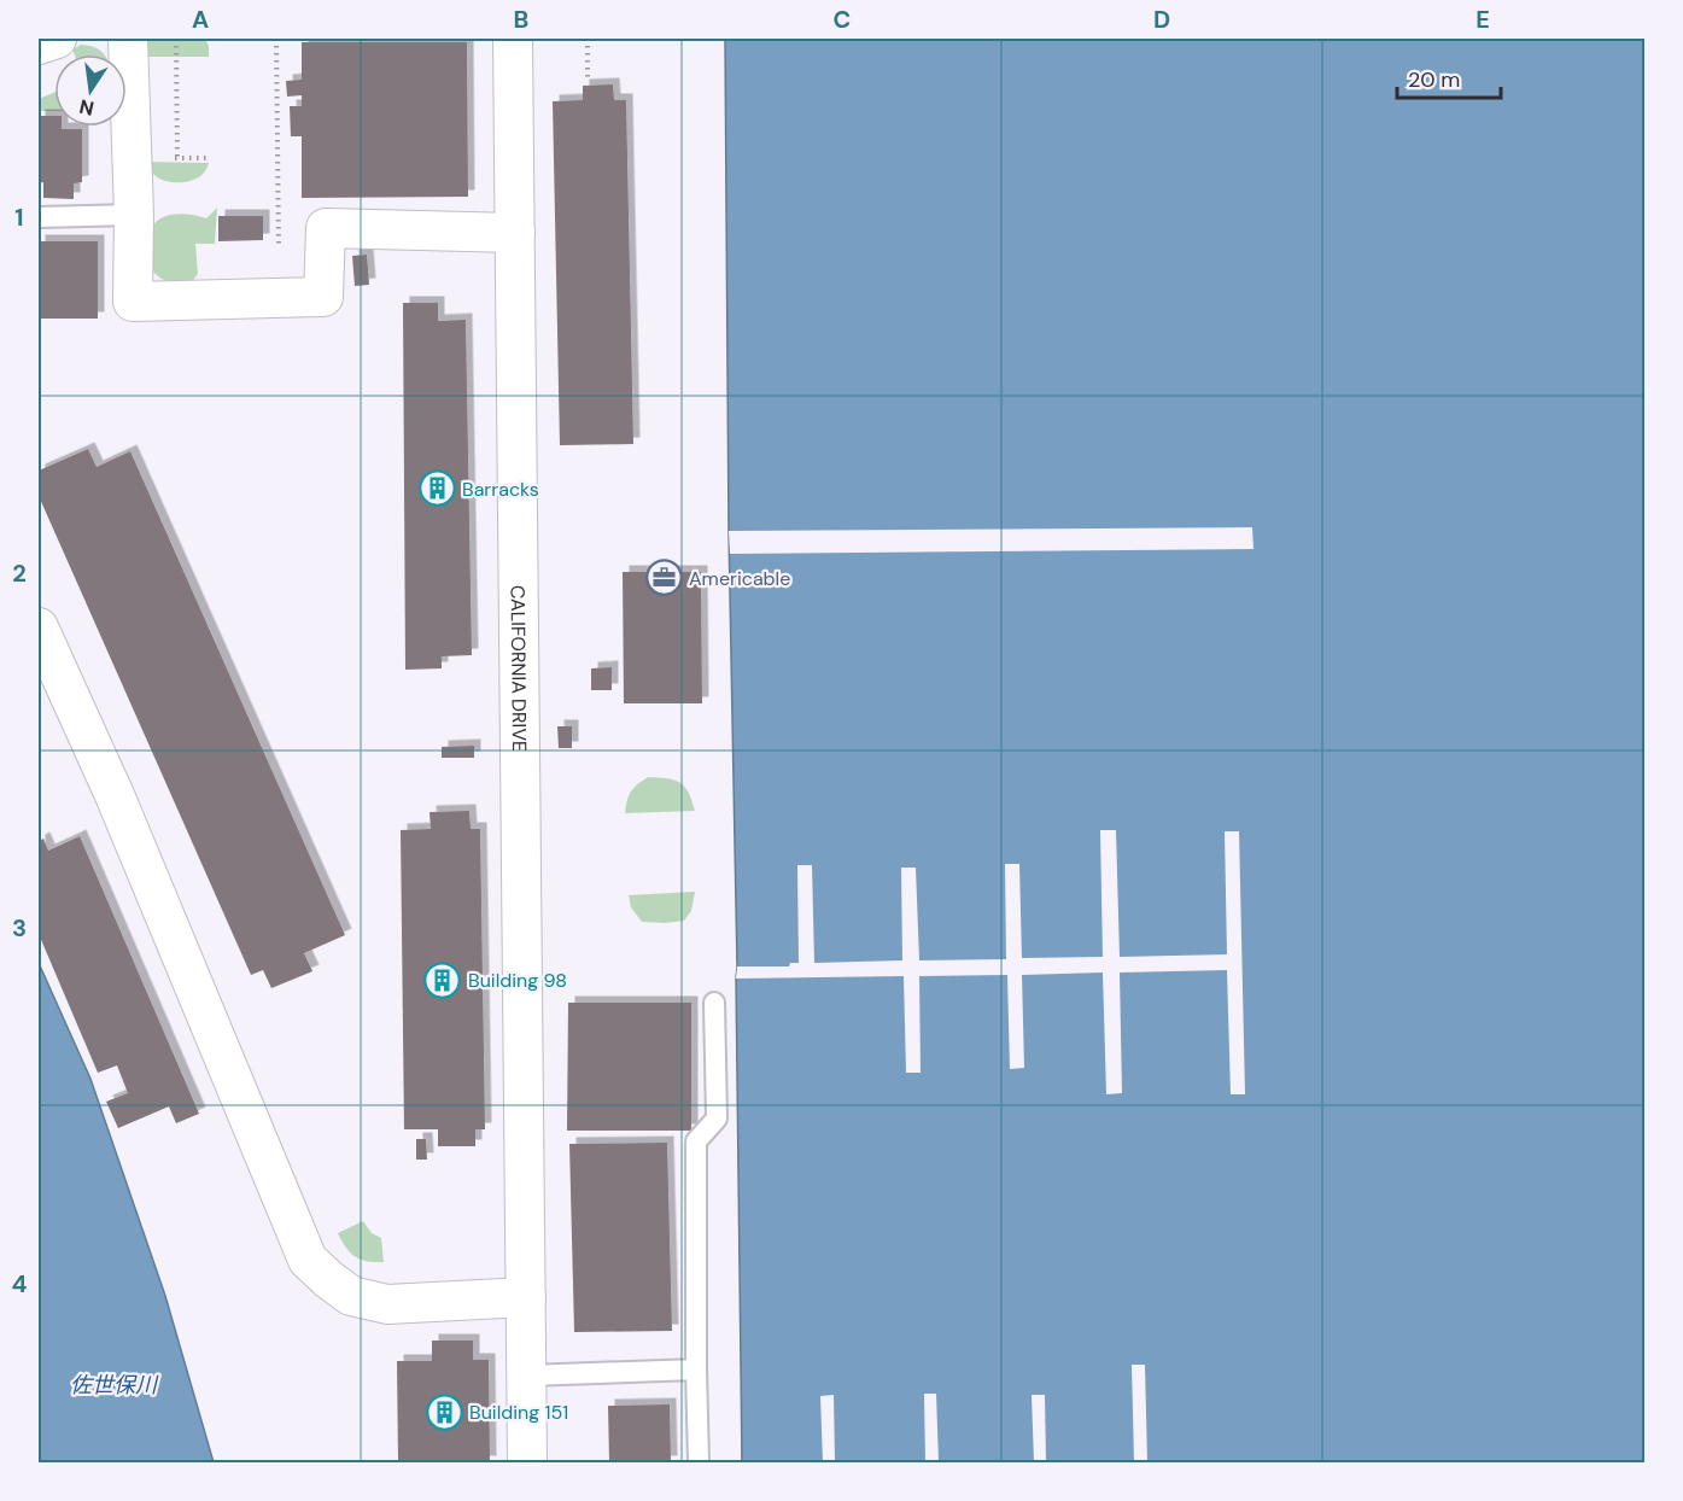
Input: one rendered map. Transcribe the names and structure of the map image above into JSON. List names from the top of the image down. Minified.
{"streets":{"street":["CALIFORNIA DRIVE"]},"water":["佐世保川"],"places":{"building":["Barracks","Building 98","Building 151"],"office":["Americable"]},"scale_bar":"20 m","north":"bottom","grid":{"columns":["A","B","C","D","E"],"rows":["1","2","3","4"]}}
